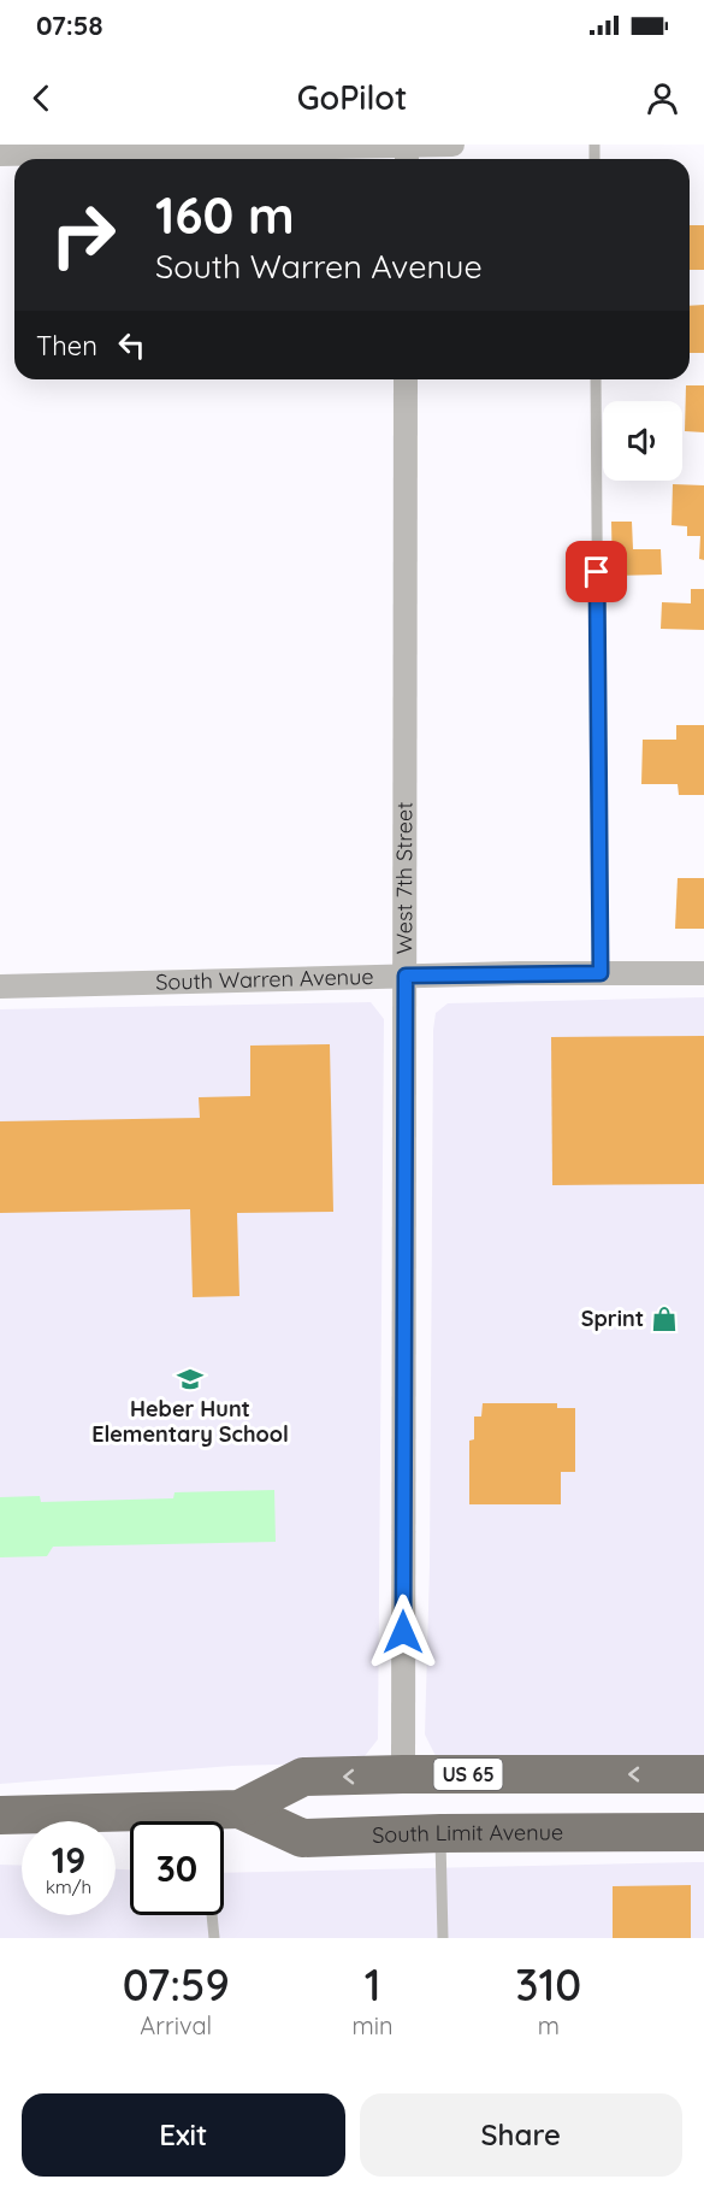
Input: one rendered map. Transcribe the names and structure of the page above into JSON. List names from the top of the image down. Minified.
{"streets":{"highway":["US 65","South Limit Avenue"],"street":["West 7th Street","South Warren Avenue"]},"crossings":[["West 7th Street","South Warren Avenue"],["West 7th Street","South Limit Avenue"]],"places":{"shop":["Sprint"],"school or university":["Heber Hunt Elementary School"]},"page":{"status":"07:58","header":"GoPilot","turn":["160 m","South Warren Avenue"],"then":"Then","speed":"19 km/h","limit":"30","eta":["07:59","Arrival","1","min","310","m"],"buttons":["Exit","Share"]}}
